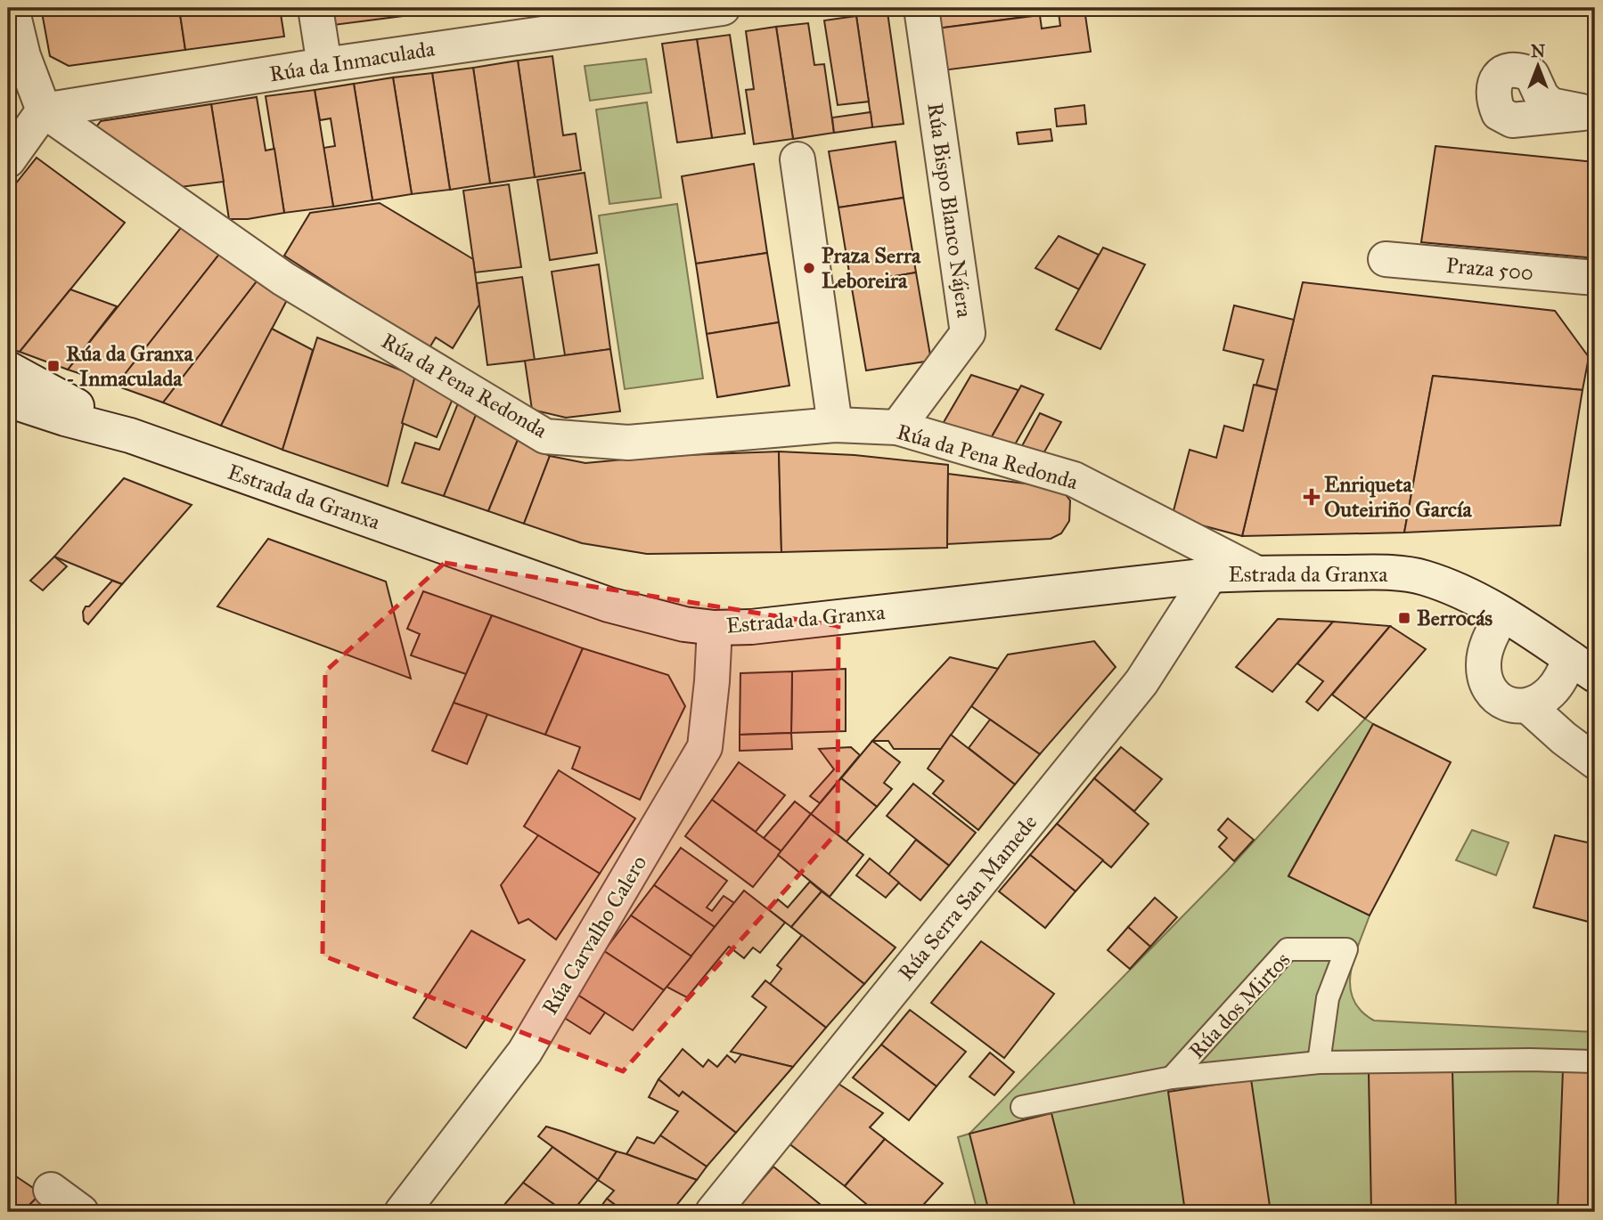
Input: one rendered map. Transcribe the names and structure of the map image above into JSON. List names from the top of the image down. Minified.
{"streets":{"street":["Rúa da Inmaculada","Rúa Bispo Blanco Nájera","Praza 500","Rúa da Pena Redonda","Estrada da Granxa","Rúa Serra San Mamede","Rúa Carvalho Calero"],"lane":["Rúa dos Mirtos"]},"crossings":[["Rúa da Inmaculada","Rúa da Pena Redonda"],["Rúa Bispo Blanco Nájera","Rúa da Pena Redonda"],["Rúa da Pena Redonda","Estrada da Granxa"],["Estrada da Granxa","Rúa Serra San Mamede"],["Estrada da Granxa","Rúa Carvalho Calero"]],"places":{"other":["Praza Serra Leboreira"],"transit":["Rúa da Granxa - Inmaculada","Berrocás"],"health":["Enriqueta Outeiriño García"]},"north":"top"}
